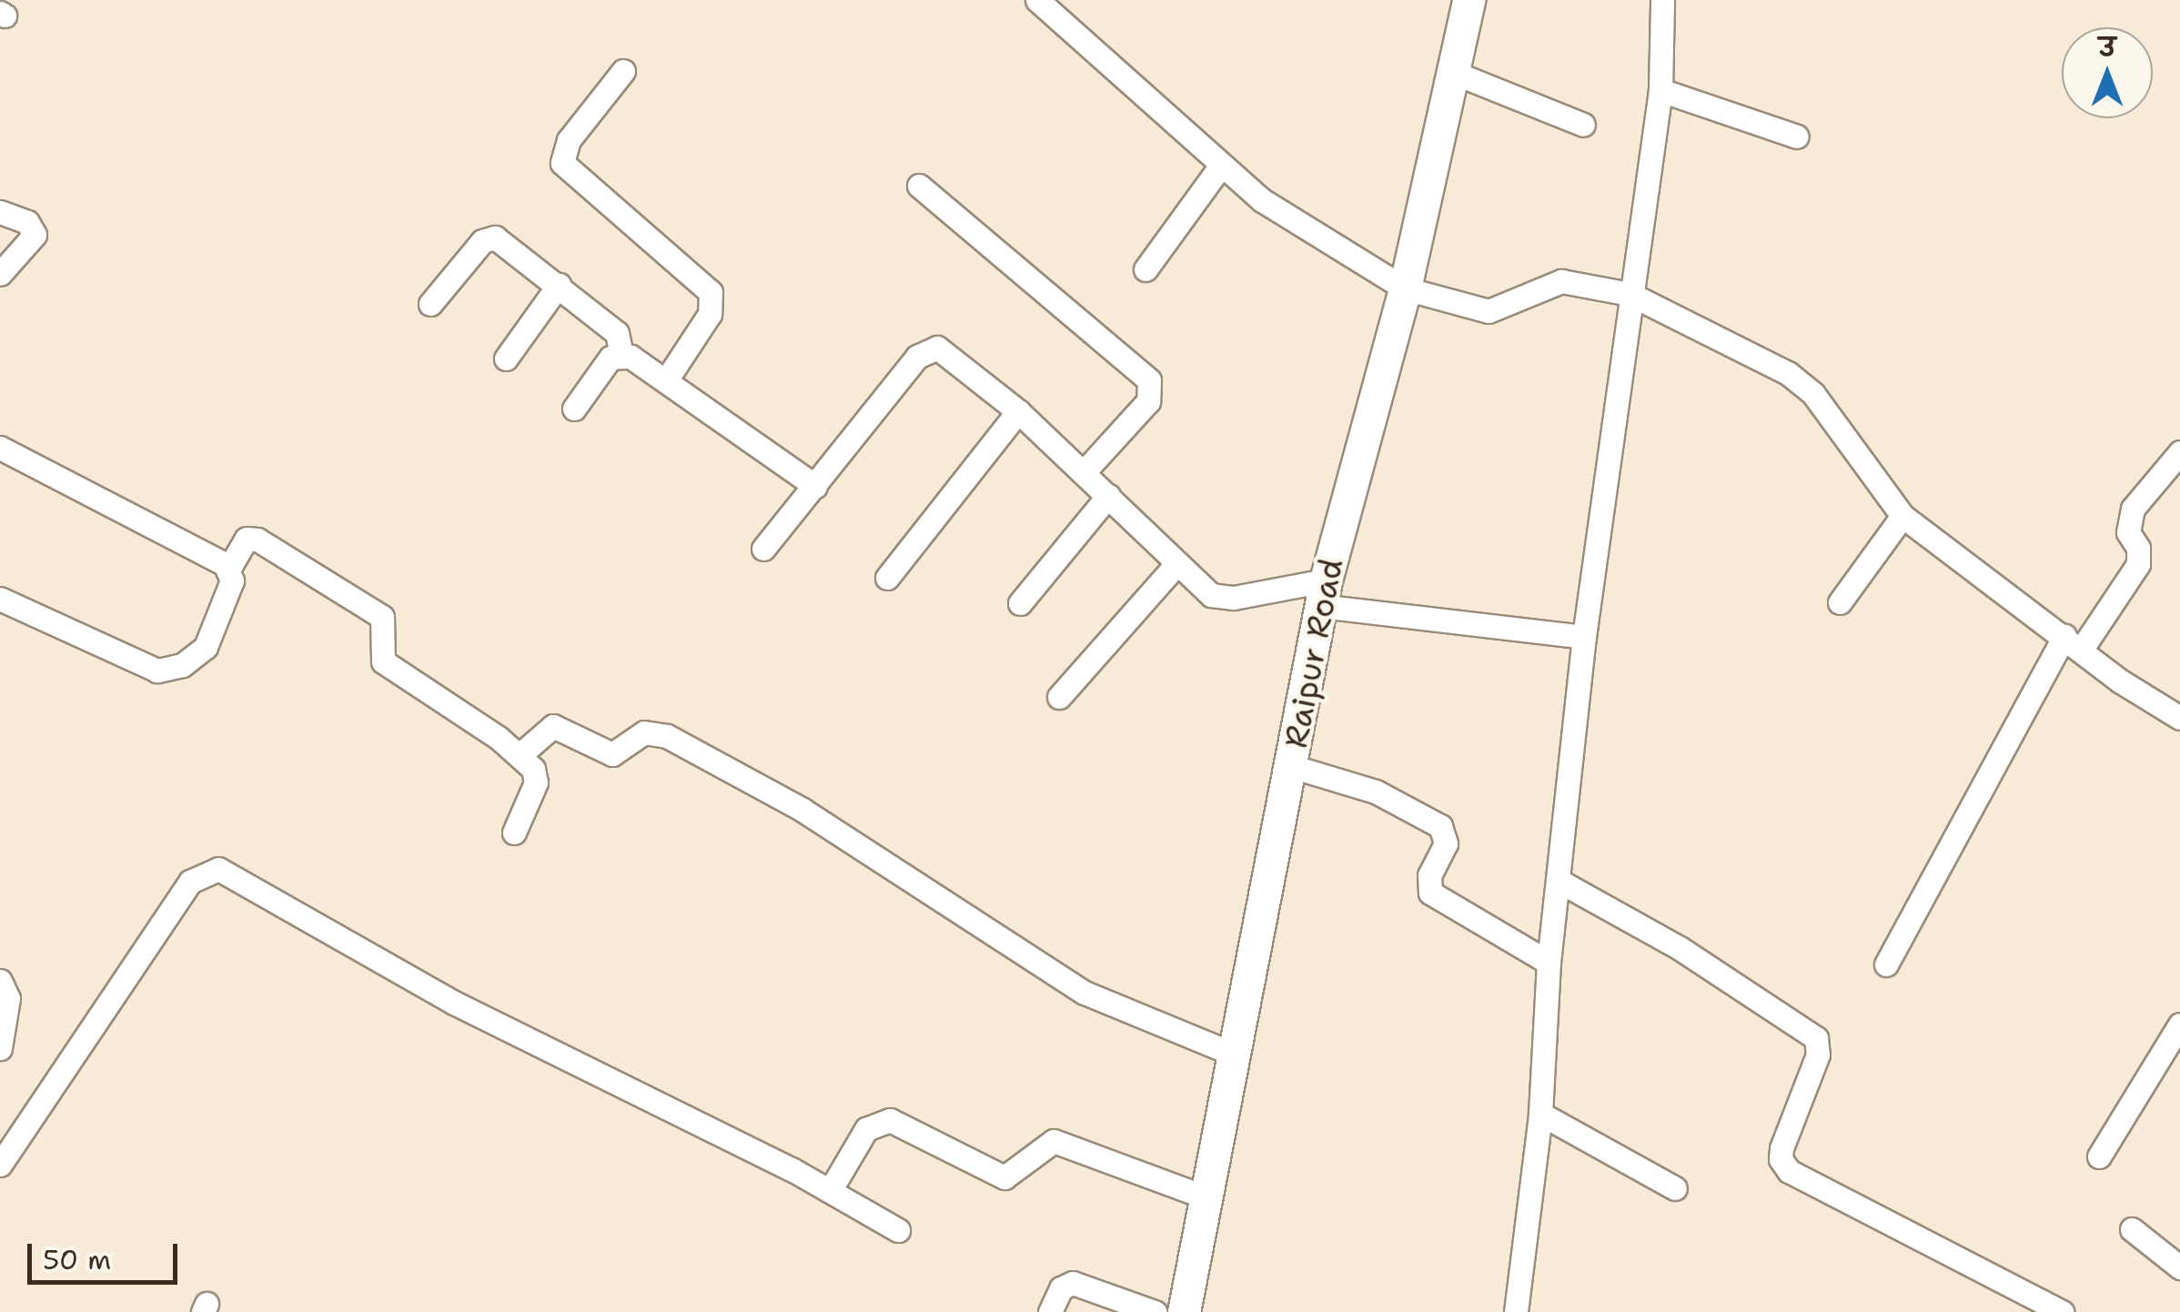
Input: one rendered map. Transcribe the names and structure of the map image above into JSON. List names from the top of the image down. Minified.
{"streets":{"main road":["Raipur Road"]},"scale_bar":"50 m","north":"top"}
